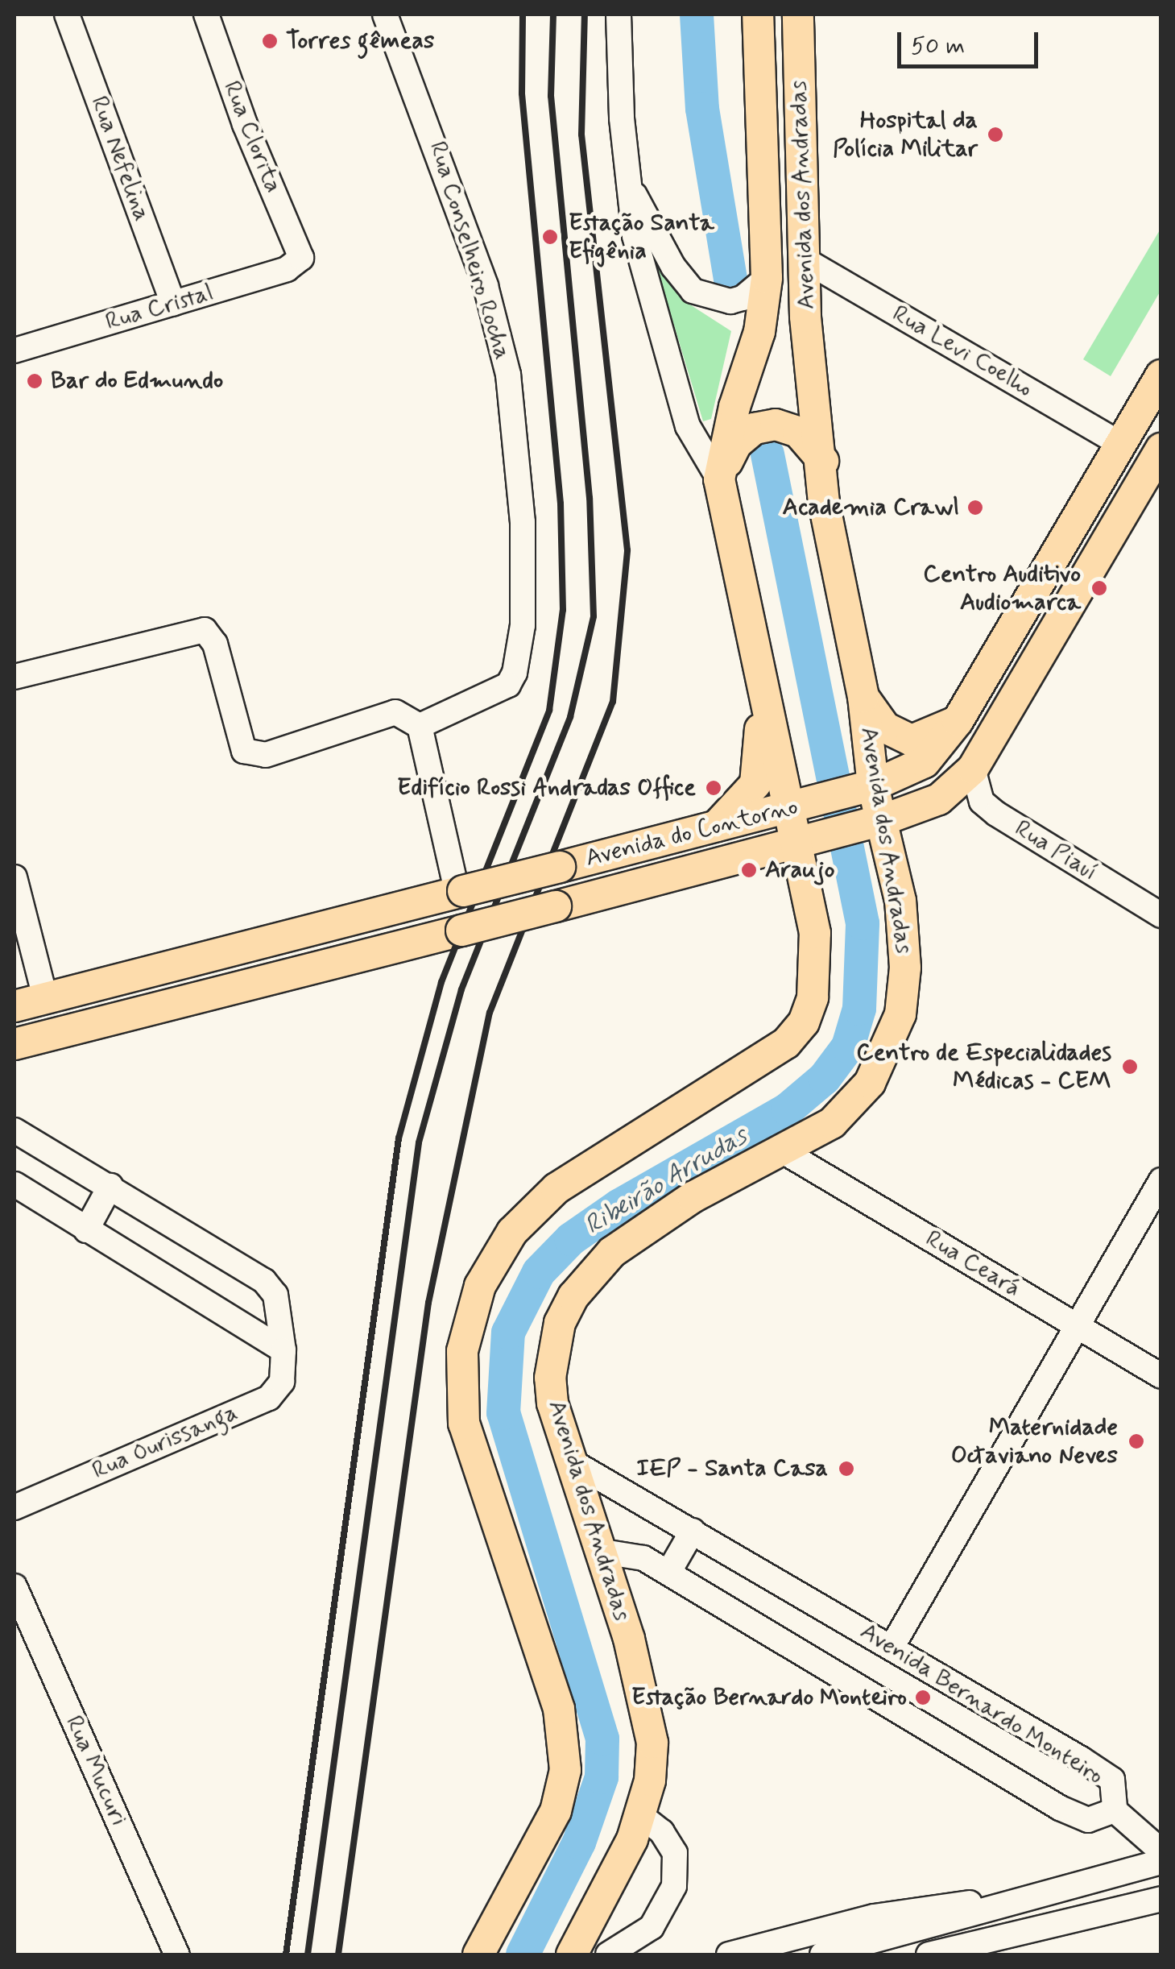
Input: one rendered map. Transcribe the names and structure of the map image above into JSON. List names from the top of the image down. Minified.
{"streets":{"main road":["Avenida dos Andradas","Avenida do Contorno"],"street":["Rua Clorita","Rua Nefelina","Rua Conselheiro Rocha","Rua Cristal","Rua Levi Coelho","Rua Piauí","Rua Ceará","Rua Ourissanga","Avenida Bernardo Monteiro","Rua Mucuri"]},"crossings":[["Rua Clorita","Rua Cristal"],["Rua Nefelina","Rua Cristal"],["Avenida dos Andradas","Rua Levi Coelho"],["Avenida dos Andradas","Avenida do Contorno"],["Avenida dos Andradas","Rua Ceará"],["Avenida dos Andradas","Avenida Bernardo Monteiro"],["Rua Levi Coelho","Avenida do Contorno"],["Avenida do Contorno","Rua Piauí"]],"water":["Ribeirão Arrudas"],"places":["Torres gêmeas","Hospital da Polícia Militar","Estação Santa Efigênia","Bar do Edmundo","Academia Crawl","Centro Auditivo Audiomarca","Edifício Rossi Andradas Office","Araujo","Centro de Especialidades Médicas - CEM","Maternidade Octaviano Neves","IEP - Santa Casa","Estação Bernardo Monteiro"],"scale_bar":"50 m"}
